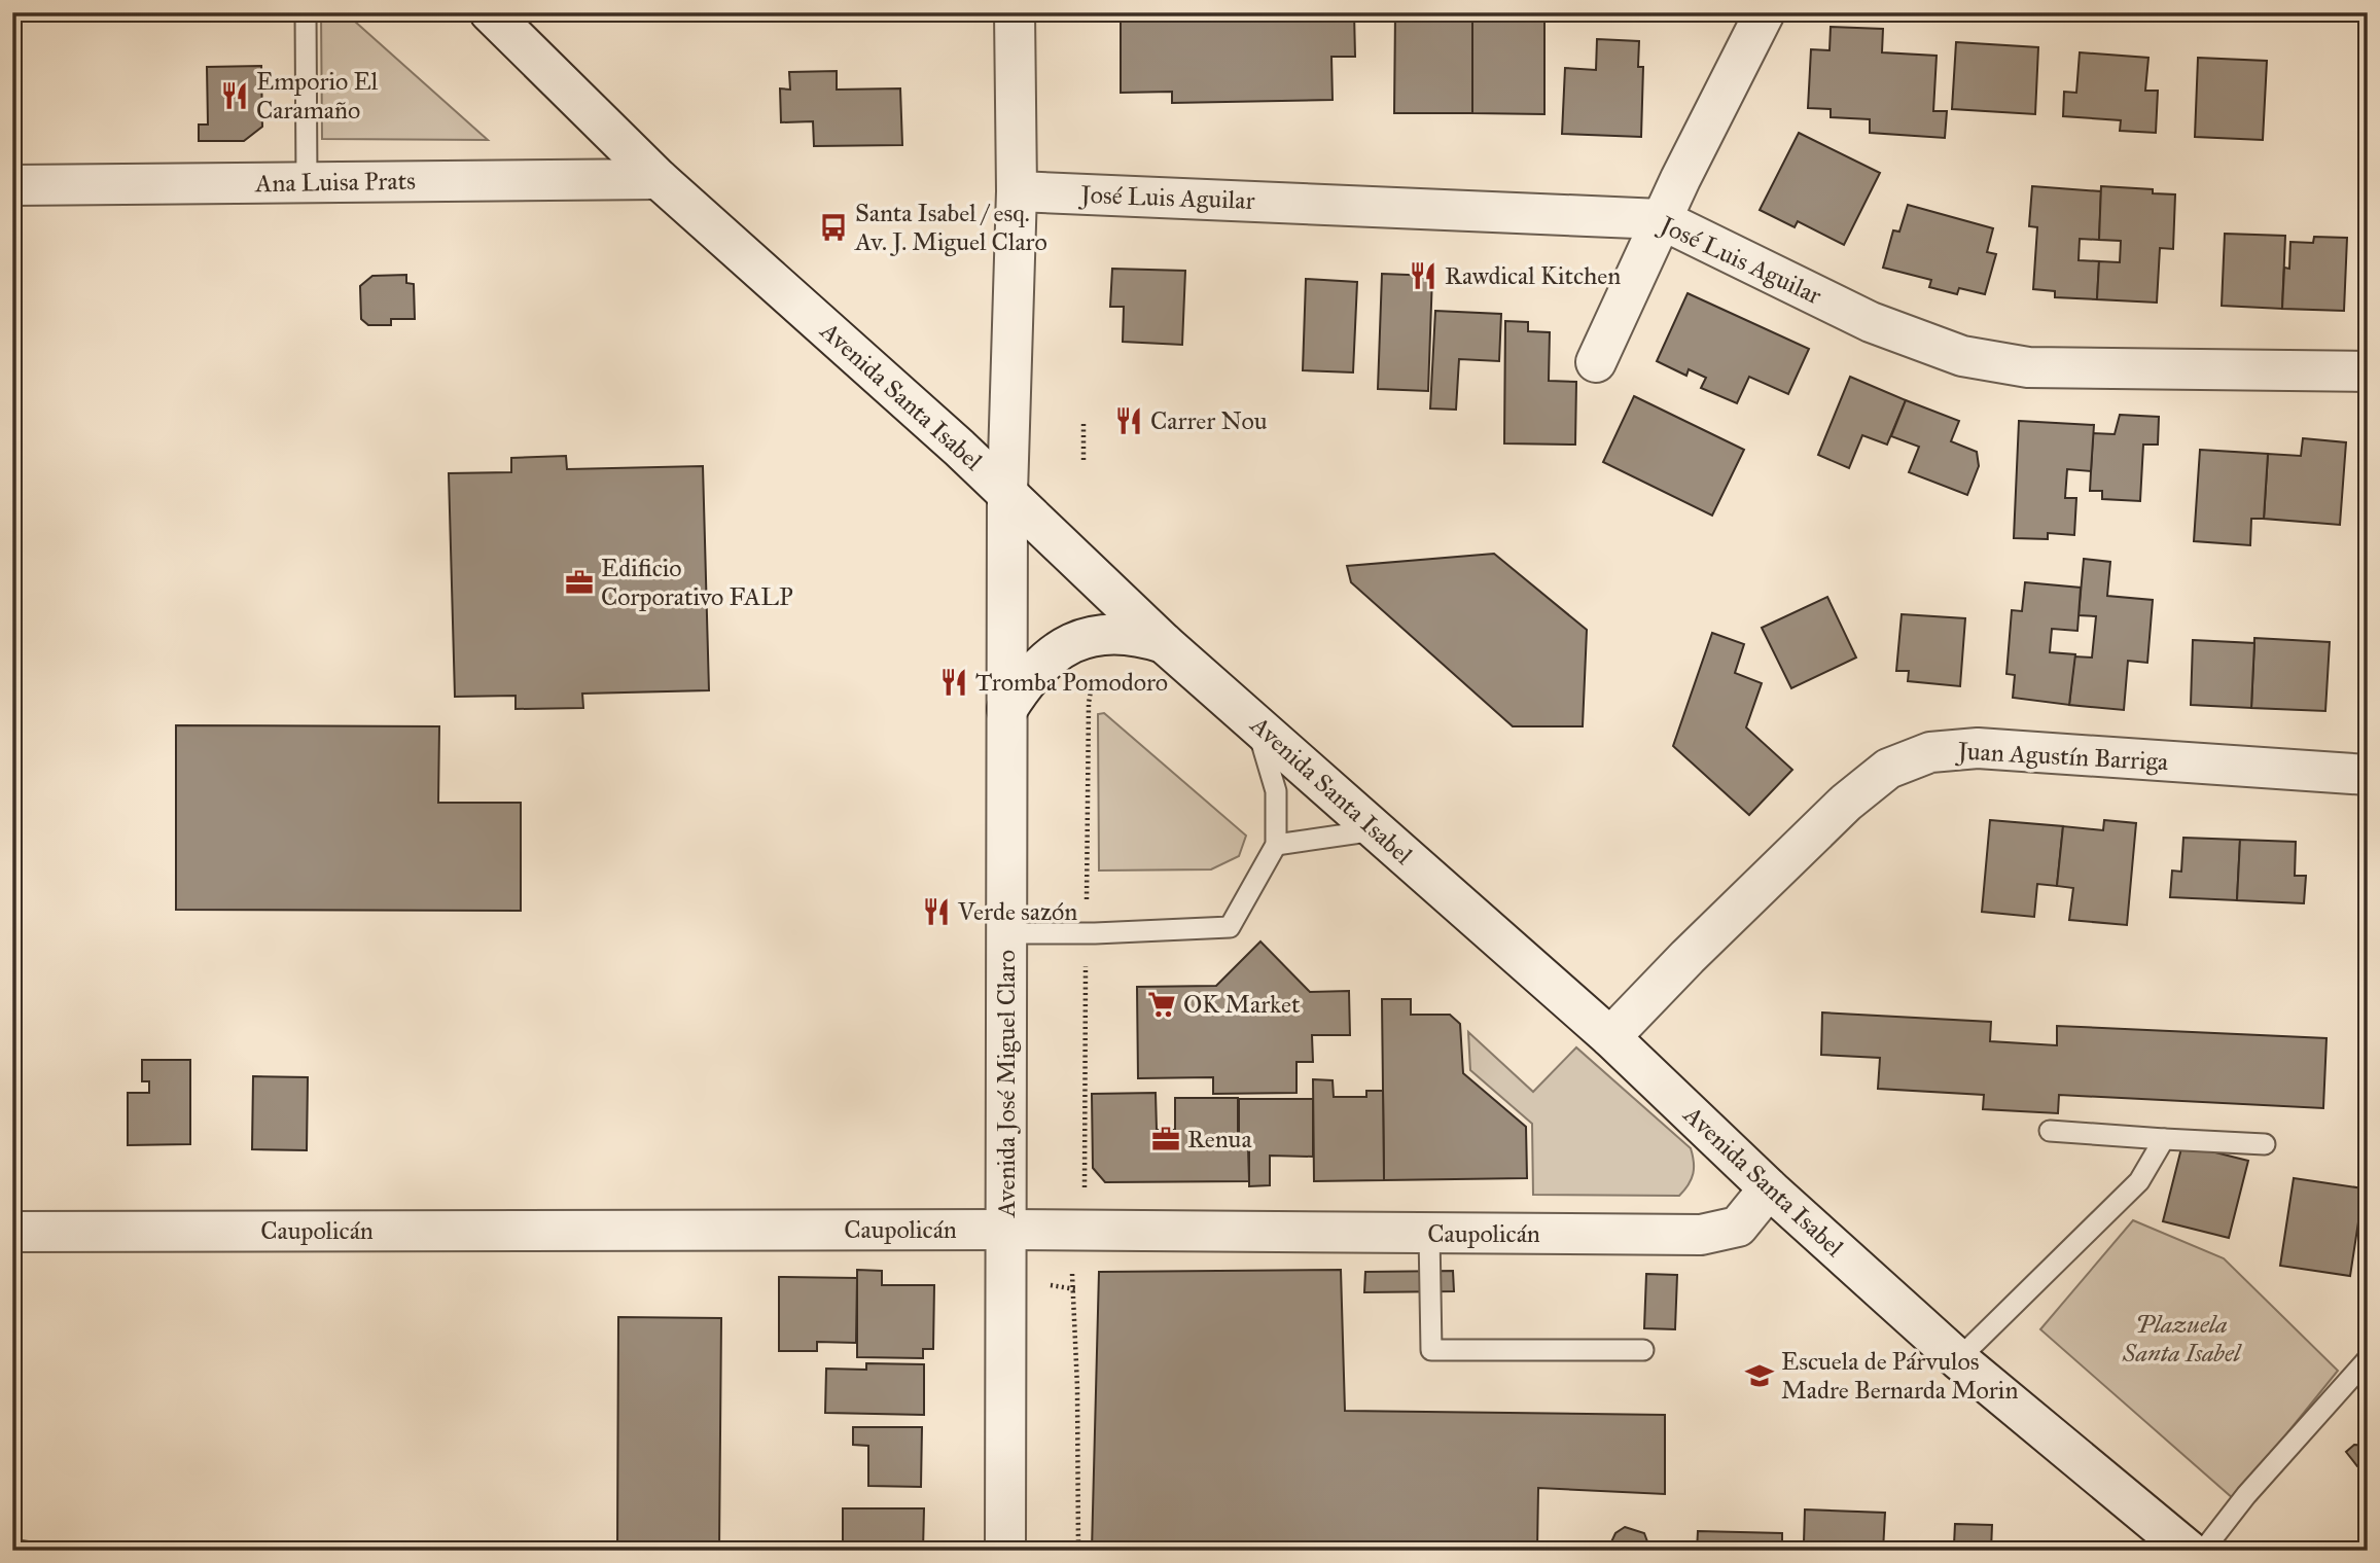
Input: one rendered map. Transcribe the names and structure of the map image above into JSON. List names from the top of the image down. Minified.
{"streets":{"street":["Ana Luisa Prats","José Luis Aguilar","Avenida Santa Isabel","Juan Agustín Barriga","Avenida José Miguel Claro","Caupolicán"]},"crossings":[["Ana Luisa Prats","Avenida Santa Isabel"],["José Luis Aguilar","Avenida José Miguel Claro"],["Avenida Santa Isabel","Juan Agustín Barriga"],["Avenida Santa Isabel","Avenida José Miguel Claro"],["Avenida Santa Isabel","Caupolicán"],["Avenida José Miguel Claro","Caupolicán"]],"parks":["Plazuela Santa Isabel"],"places":{"restaurant":["Emporio El Caramaño","Rawdical Kitchen","Carrer Nou","Tromba Pomodoro","Verde sazón"],"bus stop":["Santa Isabel / esq. Av. J. Miguel Claro"],"office":["Edificio Corporativo FALP","Renua"],"supermarket":["OK Market"],"school or university":["Escuela de Párvulos Madre Bernarda Morin"]}}
